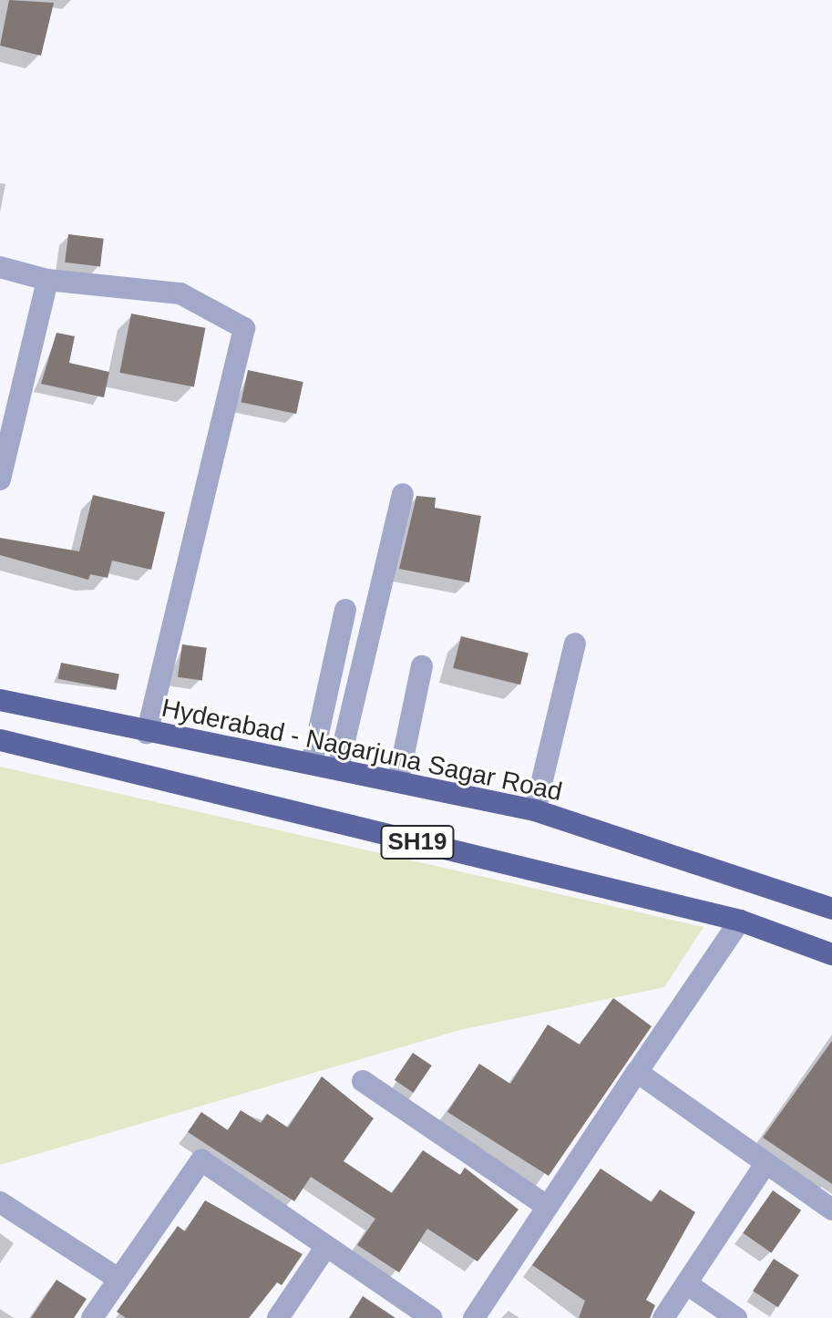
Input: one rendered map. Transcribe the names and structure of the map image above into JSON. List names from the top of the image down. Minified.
{"streets":{"main road":["Hyderabad - Nagarjuna Sagar Road","SH19"]}}
